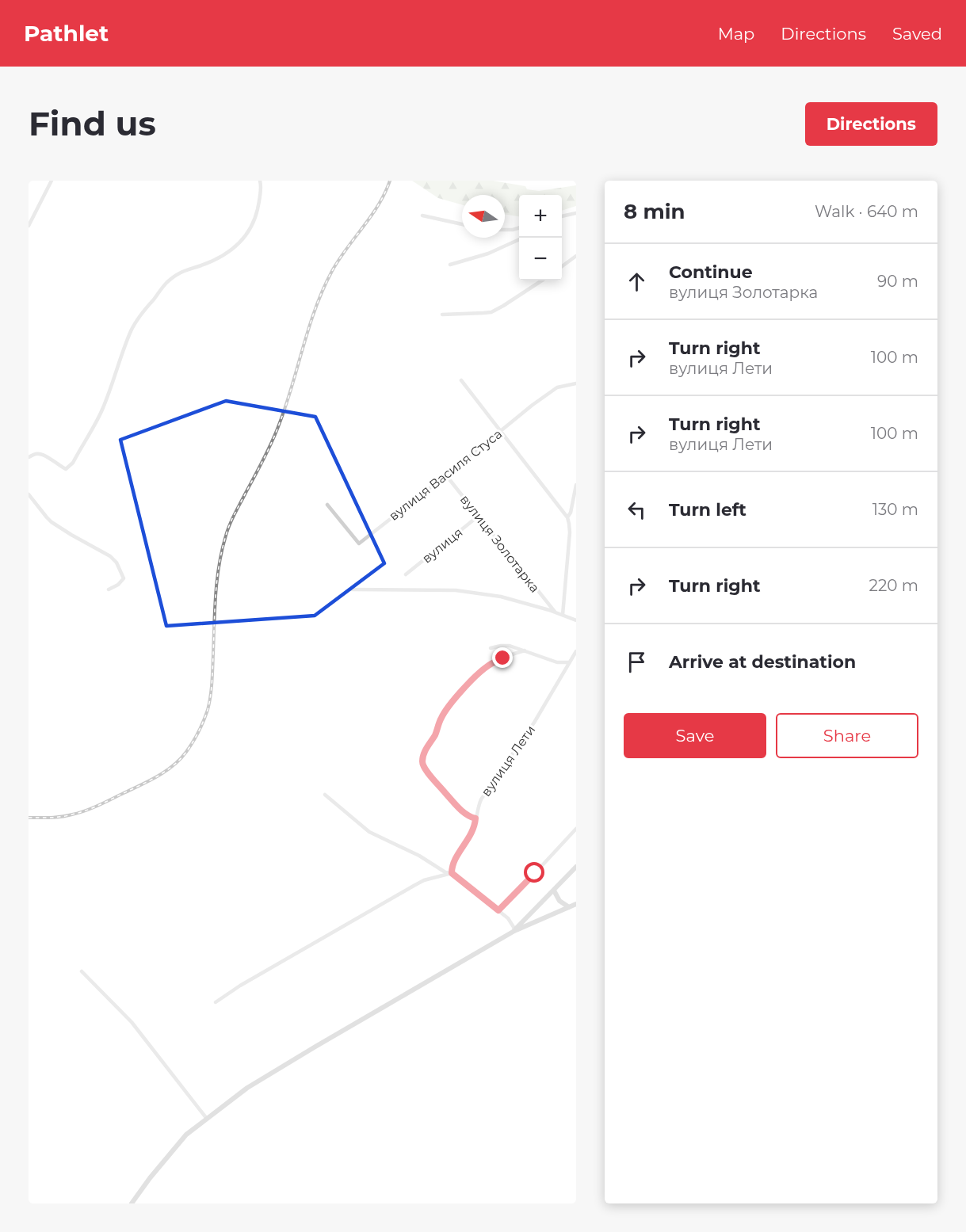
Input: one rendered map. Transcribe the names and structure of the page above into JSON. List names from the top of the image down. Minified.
{"streets":{"street":["вулиця Василя Стуса","вулиця Золотарка","вулиця","вулиця Лети"]},"crossings":[["вулиця Василя Стуса","вулиця Золотарка"],["вулиця Золотарка","вулиця"]],"north":"left","page":{"header":"Pathlet","nav":["Map","Directions","Saved"],"buttons":["Directions",["Save","Share"]],"title":"Find us","heading":["8 min","Walk · 640 m"],"map_buttons":["+","−"],"list":[["Continue","вулиця Золотарка","90 m"],["Turn right","вулиця Лети","100 m"],["Turn right","вулиця Лети","100 m"],["Turn left","130 m"],["Turn right","220 m"],"Arrive at destination"]}}
